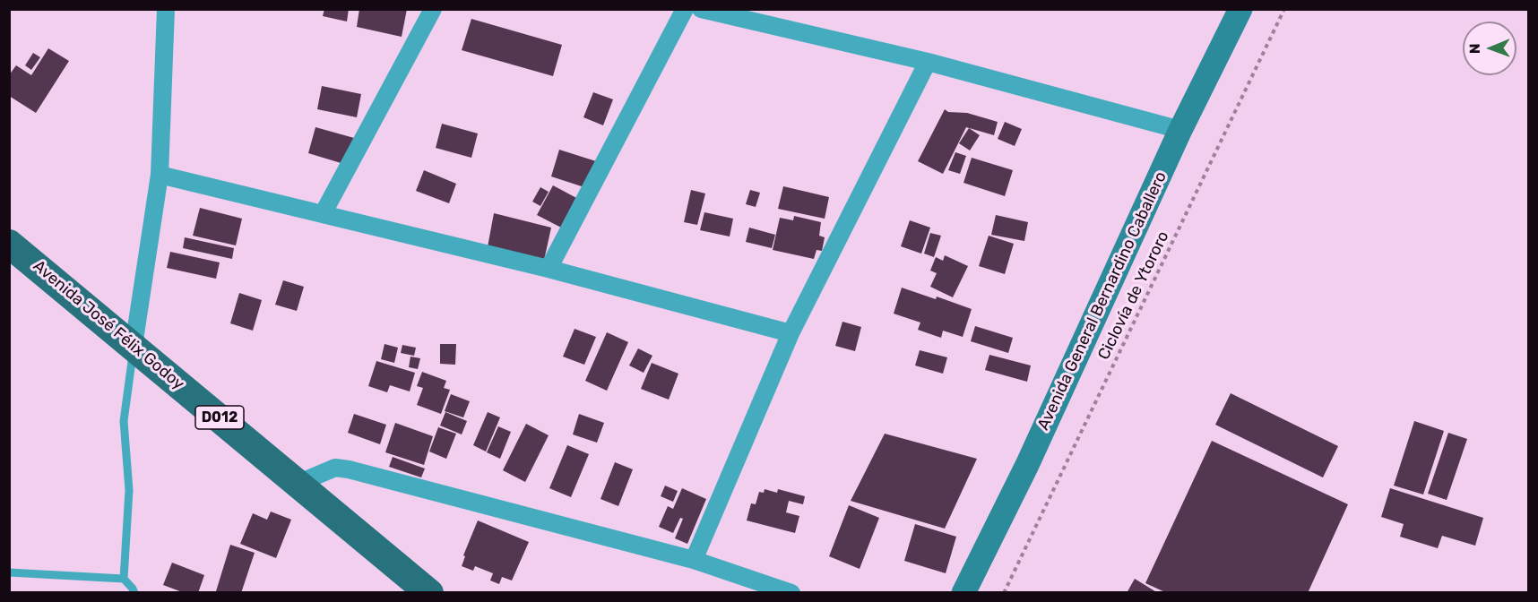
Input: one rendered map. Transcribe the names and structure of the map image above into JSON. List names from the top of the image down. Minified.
{"streets":{"main road":["Avenida General Bernardino Caballero","Avenida José Félix Godoy","D012"],"path":["Ciclovía de Ytororo"]},"north":"left"}
